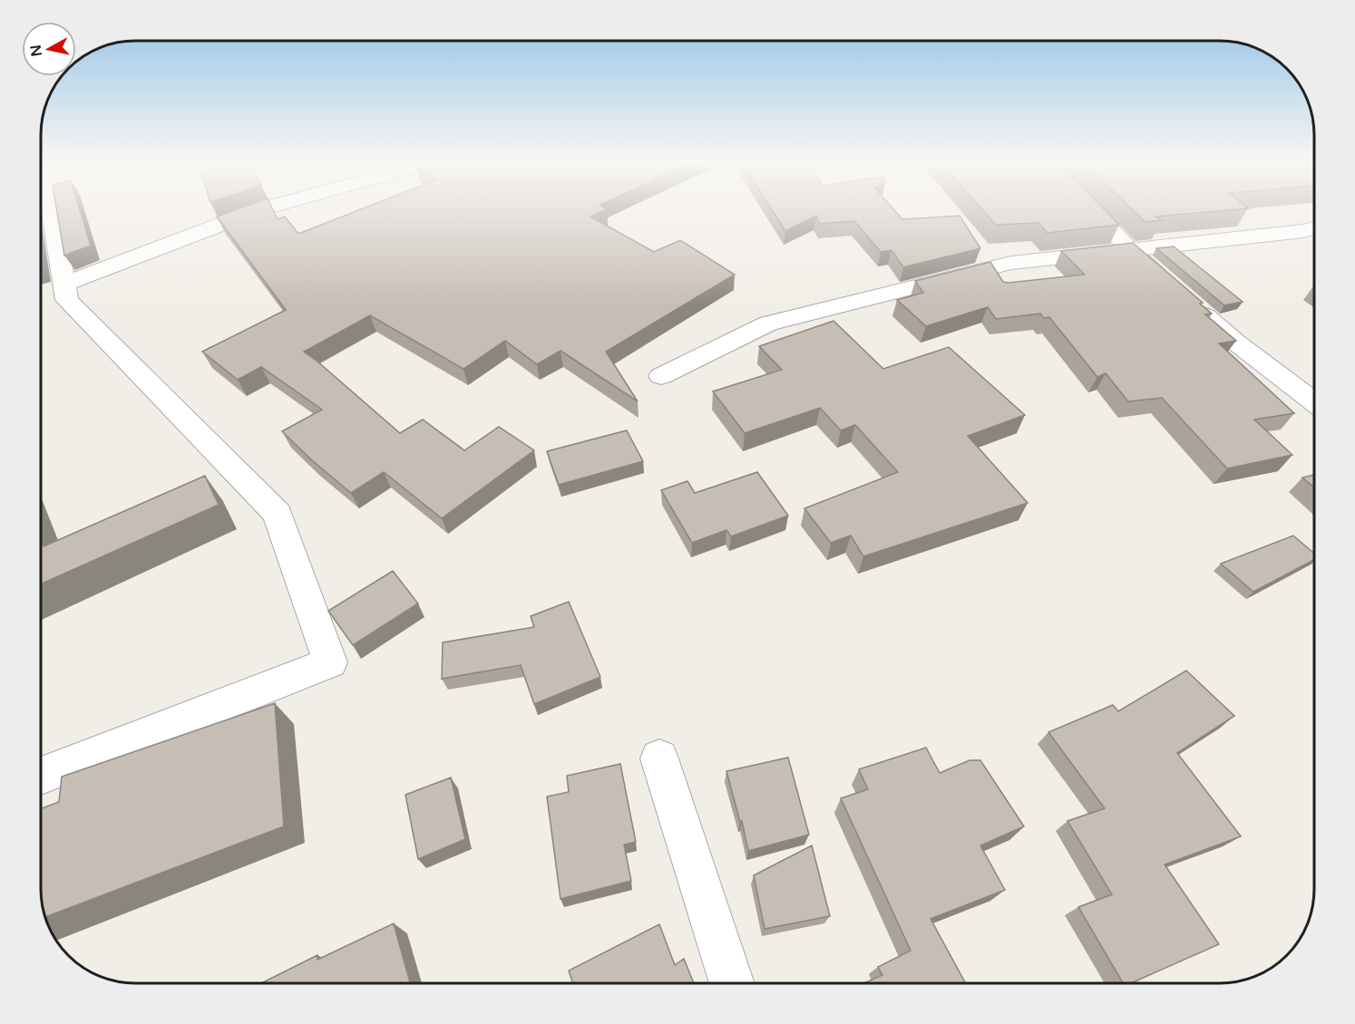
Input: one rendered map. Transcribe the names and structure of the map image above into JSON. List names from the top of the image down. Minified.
{"north":"left"}
